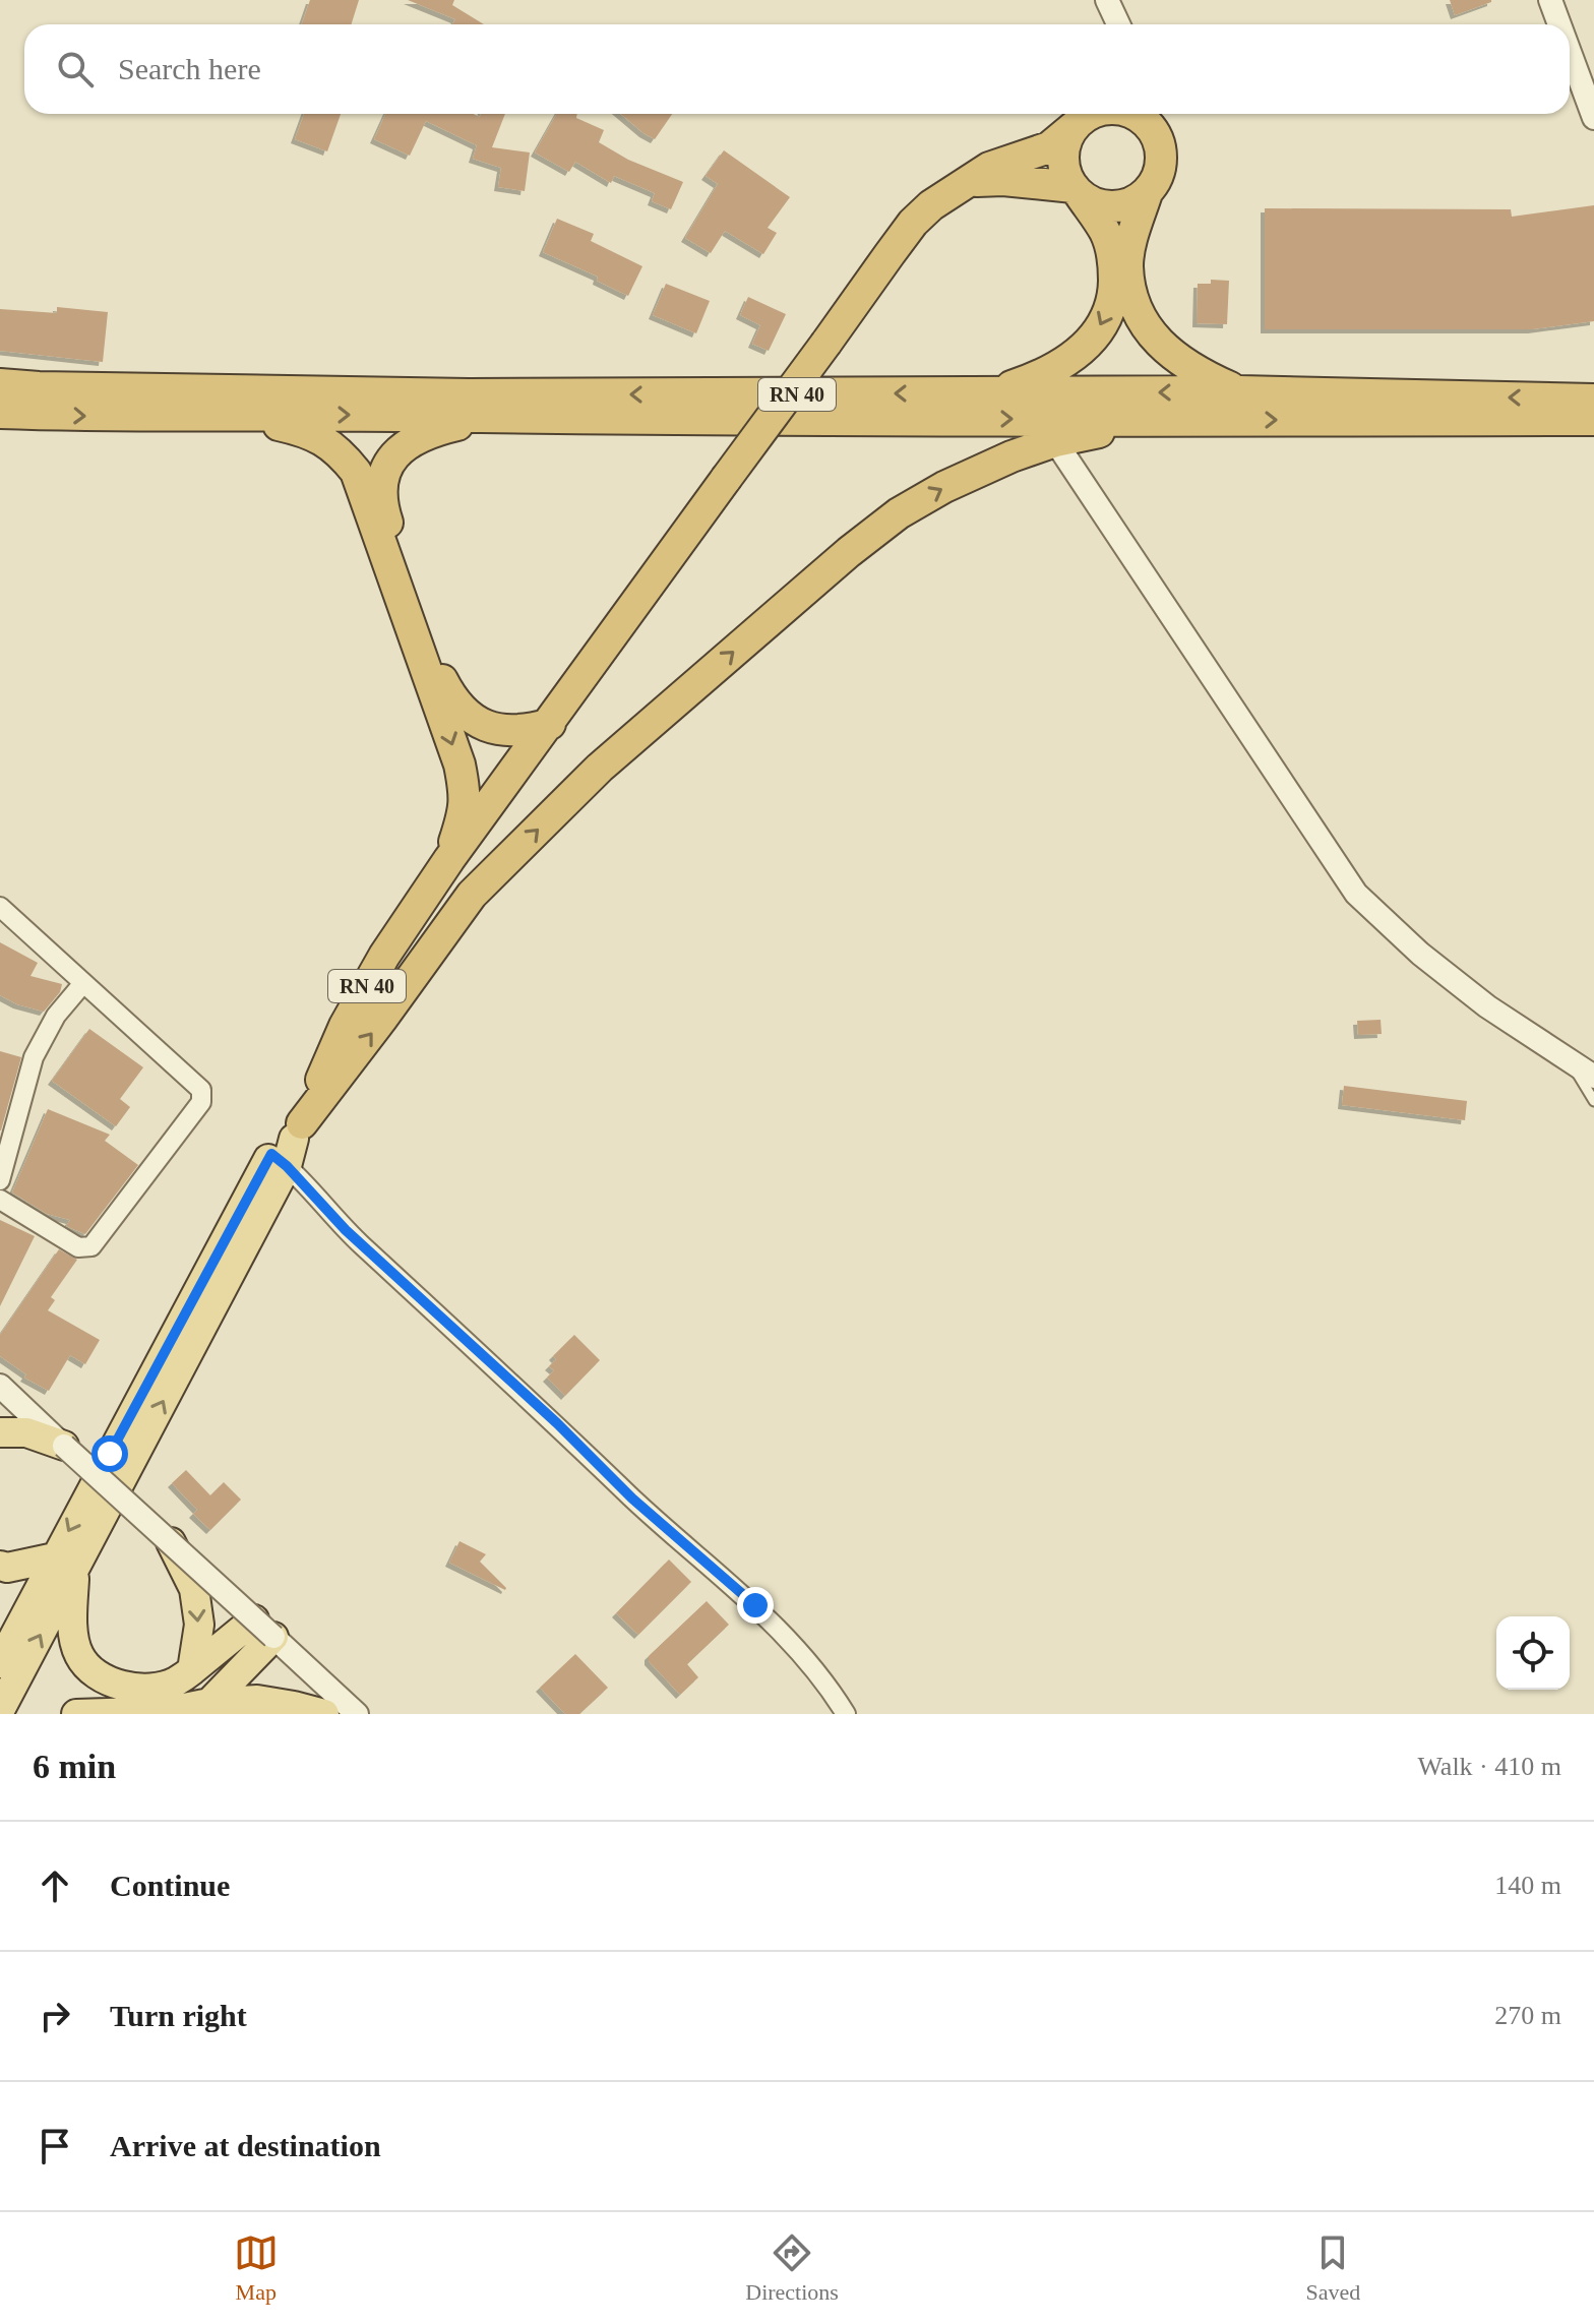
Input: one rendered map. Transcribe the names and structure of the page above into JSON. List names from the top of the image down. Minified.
{"streets":{"highway":["RN 40"]},"page":{"search":"Search here","heading":["6 min","Walk · 410 m"],"list":[["Continue","140 m"],["Turn right","270 m"],"Arrive at destination"],"nav":["Map","Directions","Saved"]}}
